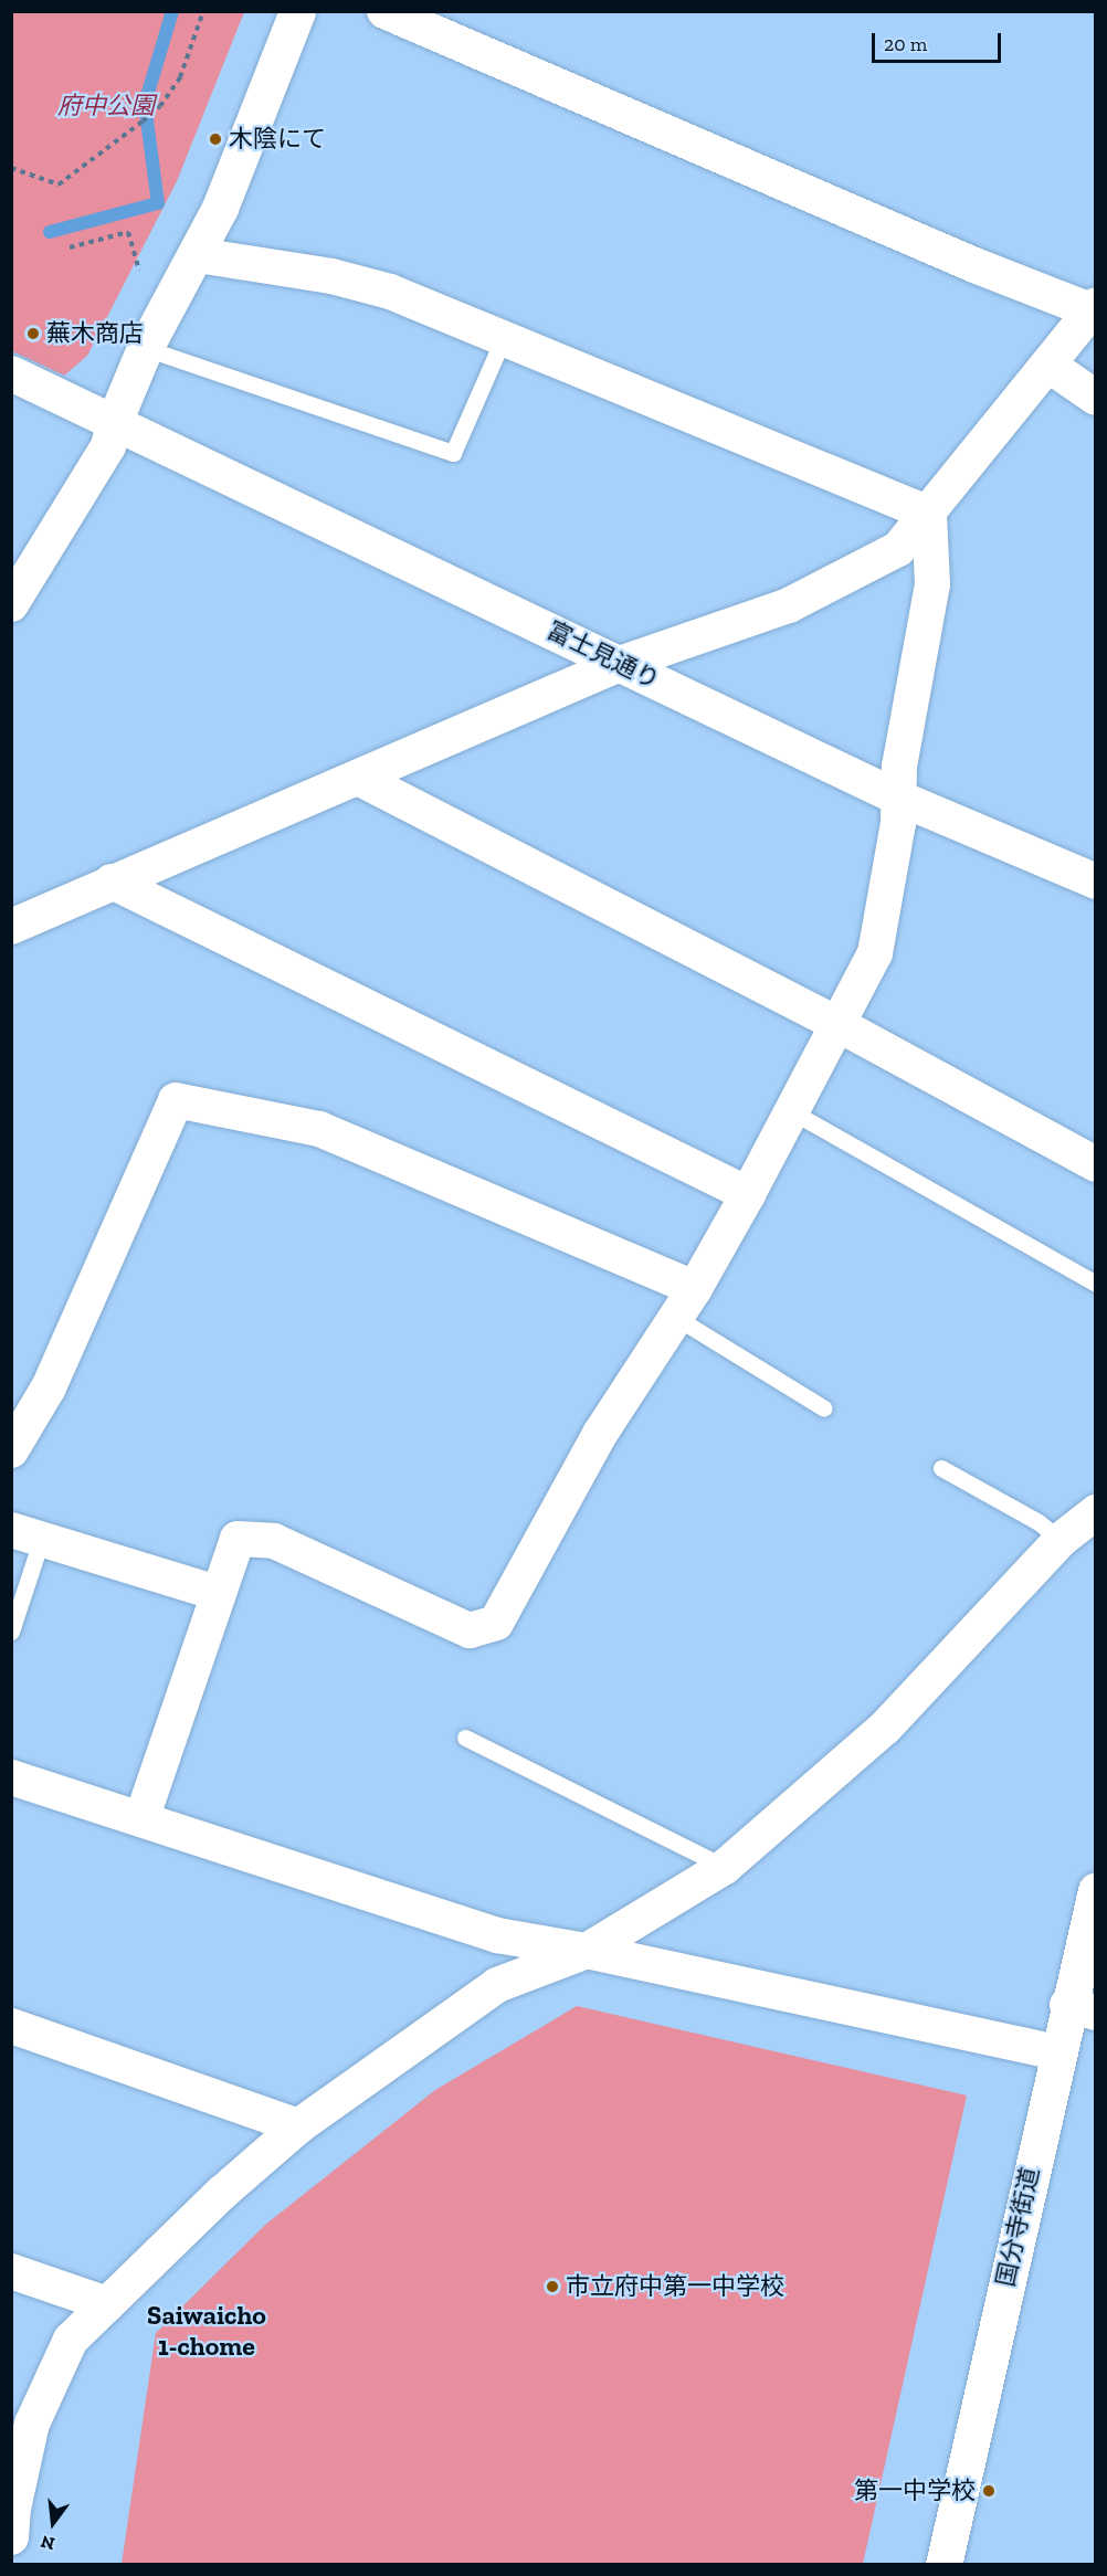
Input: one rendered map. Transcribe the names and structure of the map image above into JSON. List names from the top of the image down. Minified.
{"streets":{"main road":["国分寺街道"],"street":["富士見通り"]},"districts":["Saiwaicho 1-chome"],"parks":["府中公園"],"places":["木陰にて","蕪木商店","市立府中第一中学校","第一中学校"],"scale_bar":"20 m","north":"bottom"}
